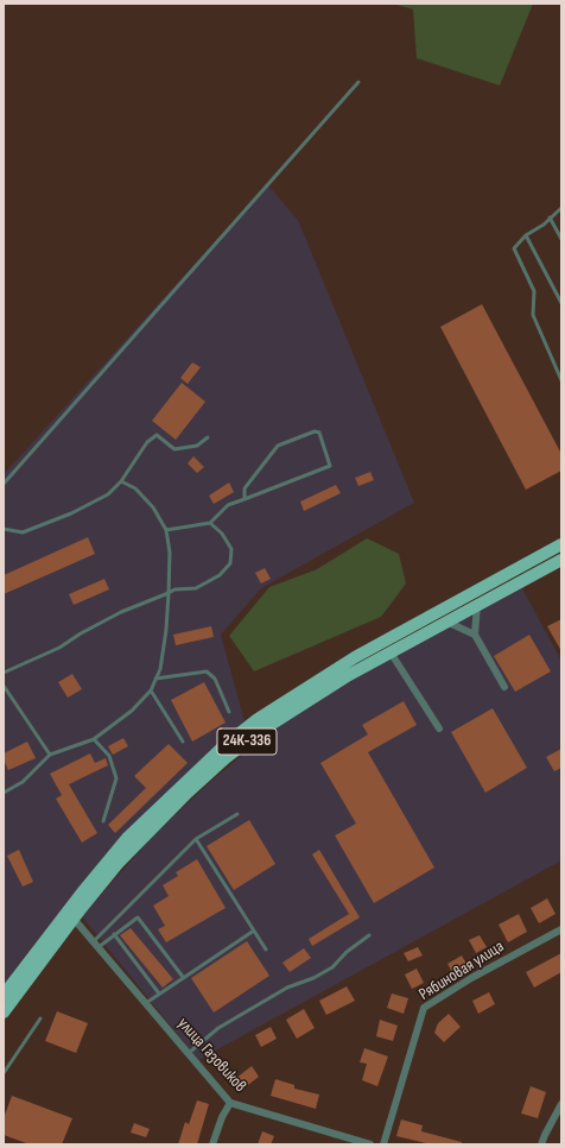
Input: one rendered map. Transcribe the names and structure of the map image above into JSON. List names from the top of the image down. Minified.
{"streets":{"main road":["24К-336"],"street":["Рябиновая улица","улица Газовиков"]},"crossings":[["24К-336","улица Газовиков"]]}
